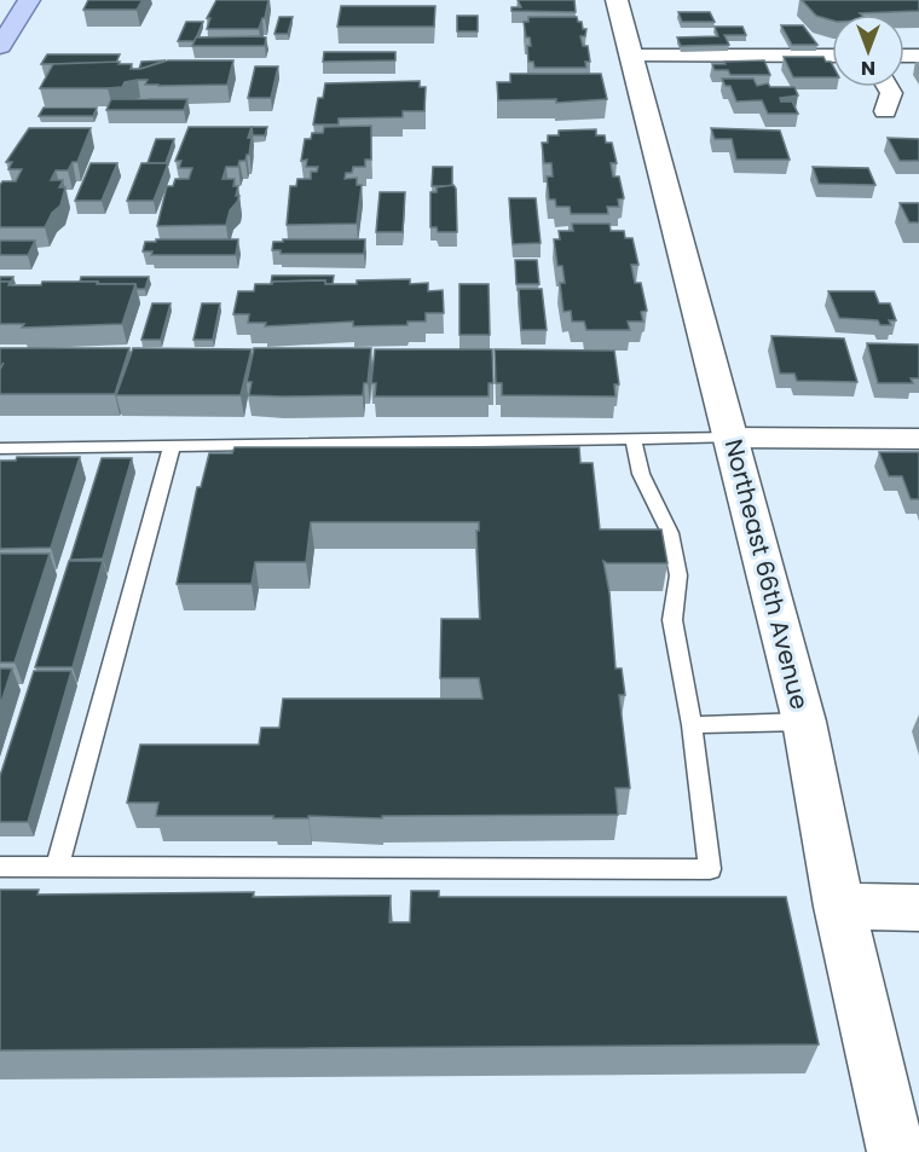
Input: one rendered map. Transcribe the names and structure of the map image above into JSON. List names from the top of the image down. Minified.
{"streets":{"street":["Northeast 66th Avenue"]},"north":"bottom"}
